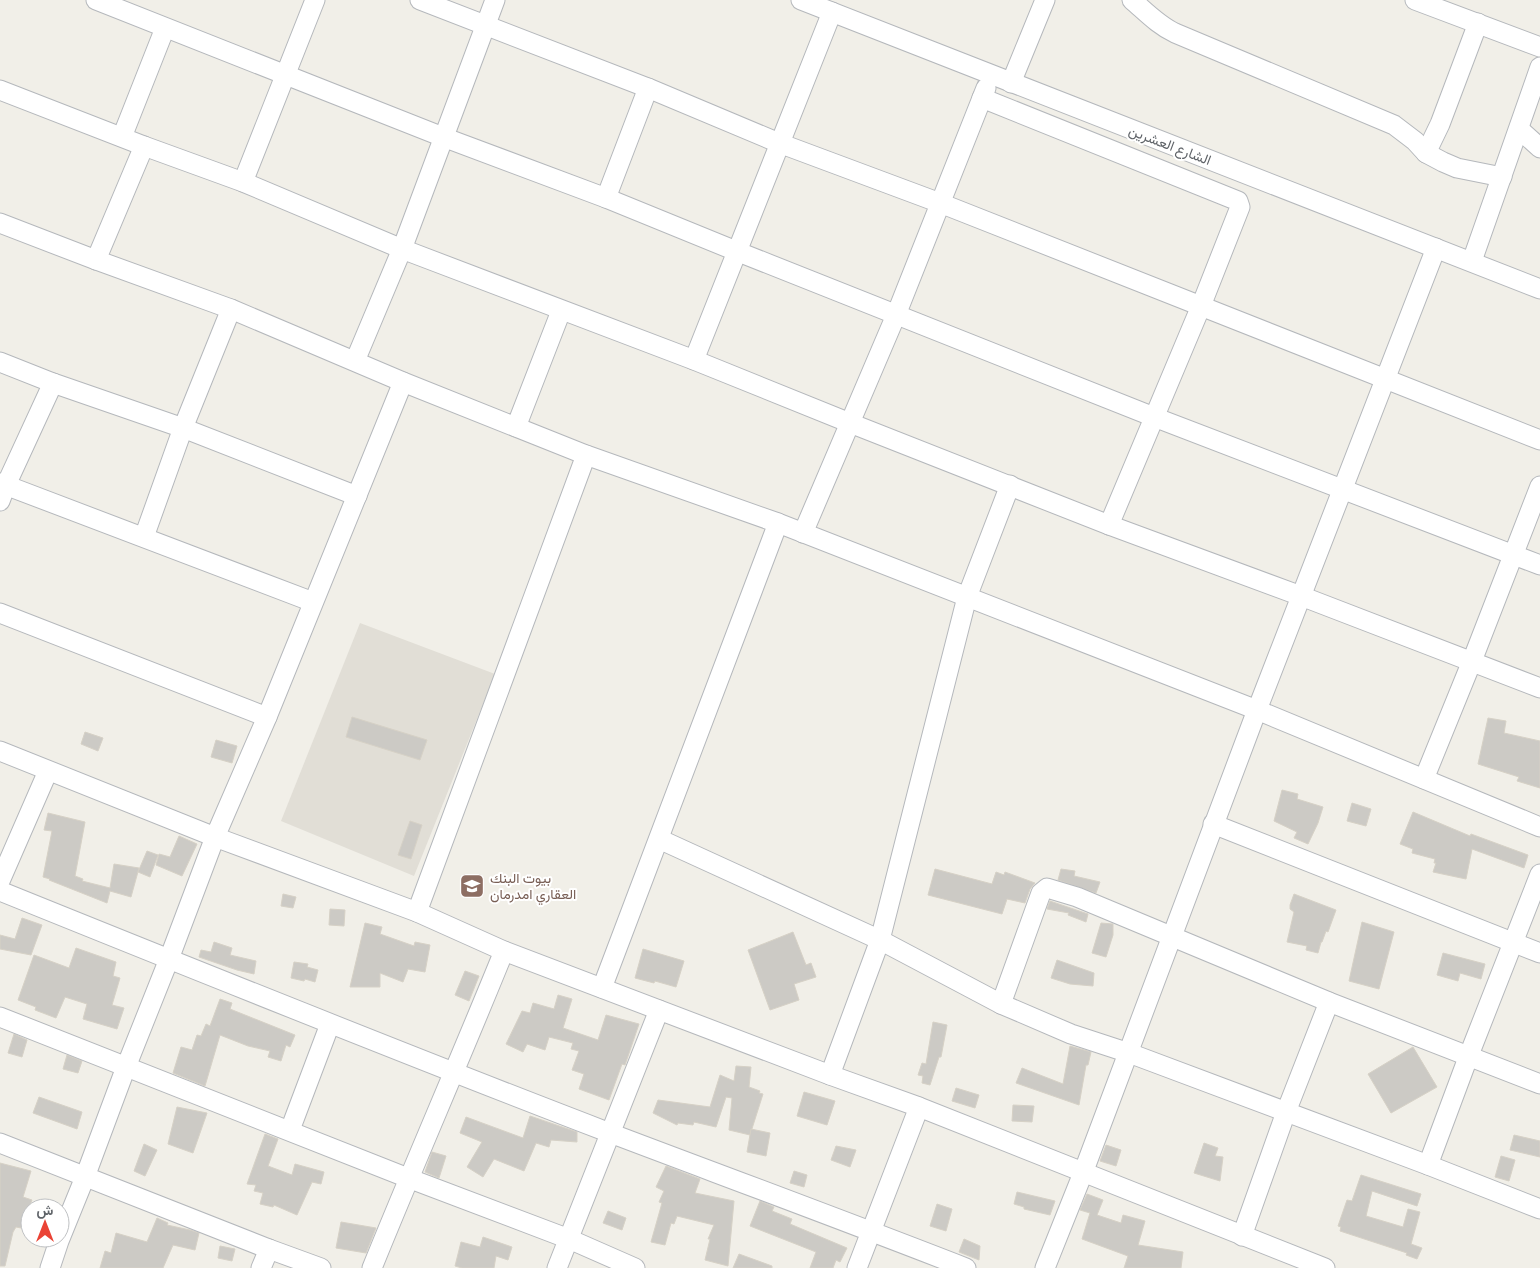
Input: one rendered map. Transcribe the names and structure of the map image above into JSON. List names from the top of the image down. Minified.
{"streets":{"street":["الشارع العشرين"]},"places":{"school or university":["بيوت البنك العقاري امدرمان"]},"north":"top"}
